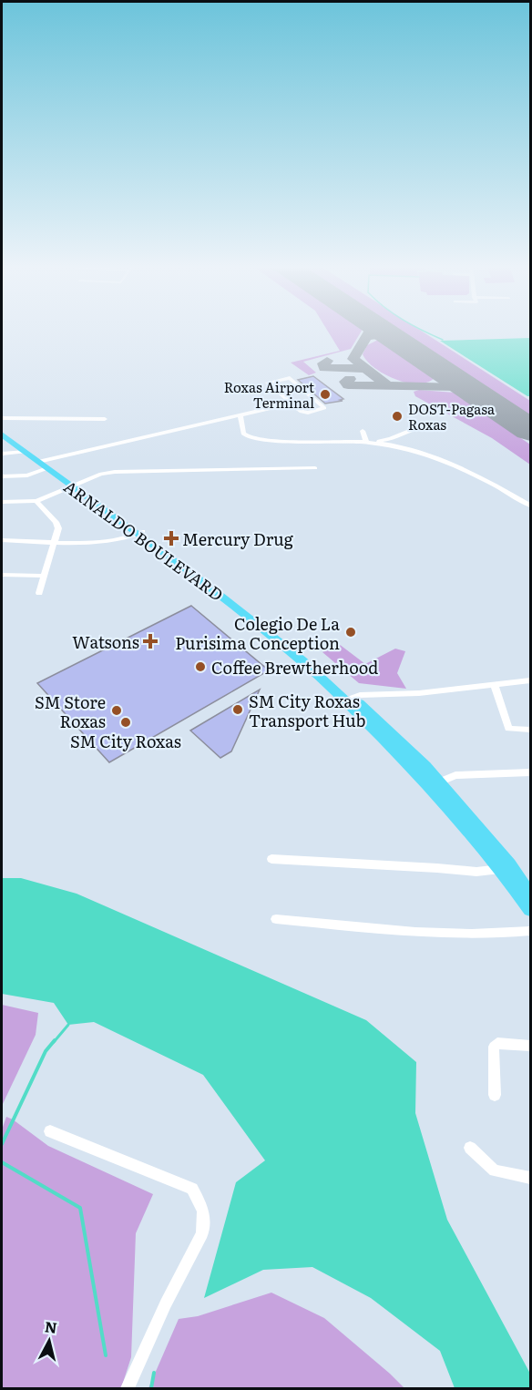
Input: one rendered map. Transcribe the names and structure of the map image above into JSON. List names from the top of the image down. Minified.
{"streets":{"highway":["ARNALDO BOULEVARD"]},"places":{"other":["Roxas Airport Terminal","DOST-Pagasa Roxas","Colegio De La Purisima Conception","Coffee Brewtherhood","SM City Roxas Transport Hub","SM Store Roxas","SM City Roxas"],"health":["Mercury Drug","Watsons"]},"north":"top"}
